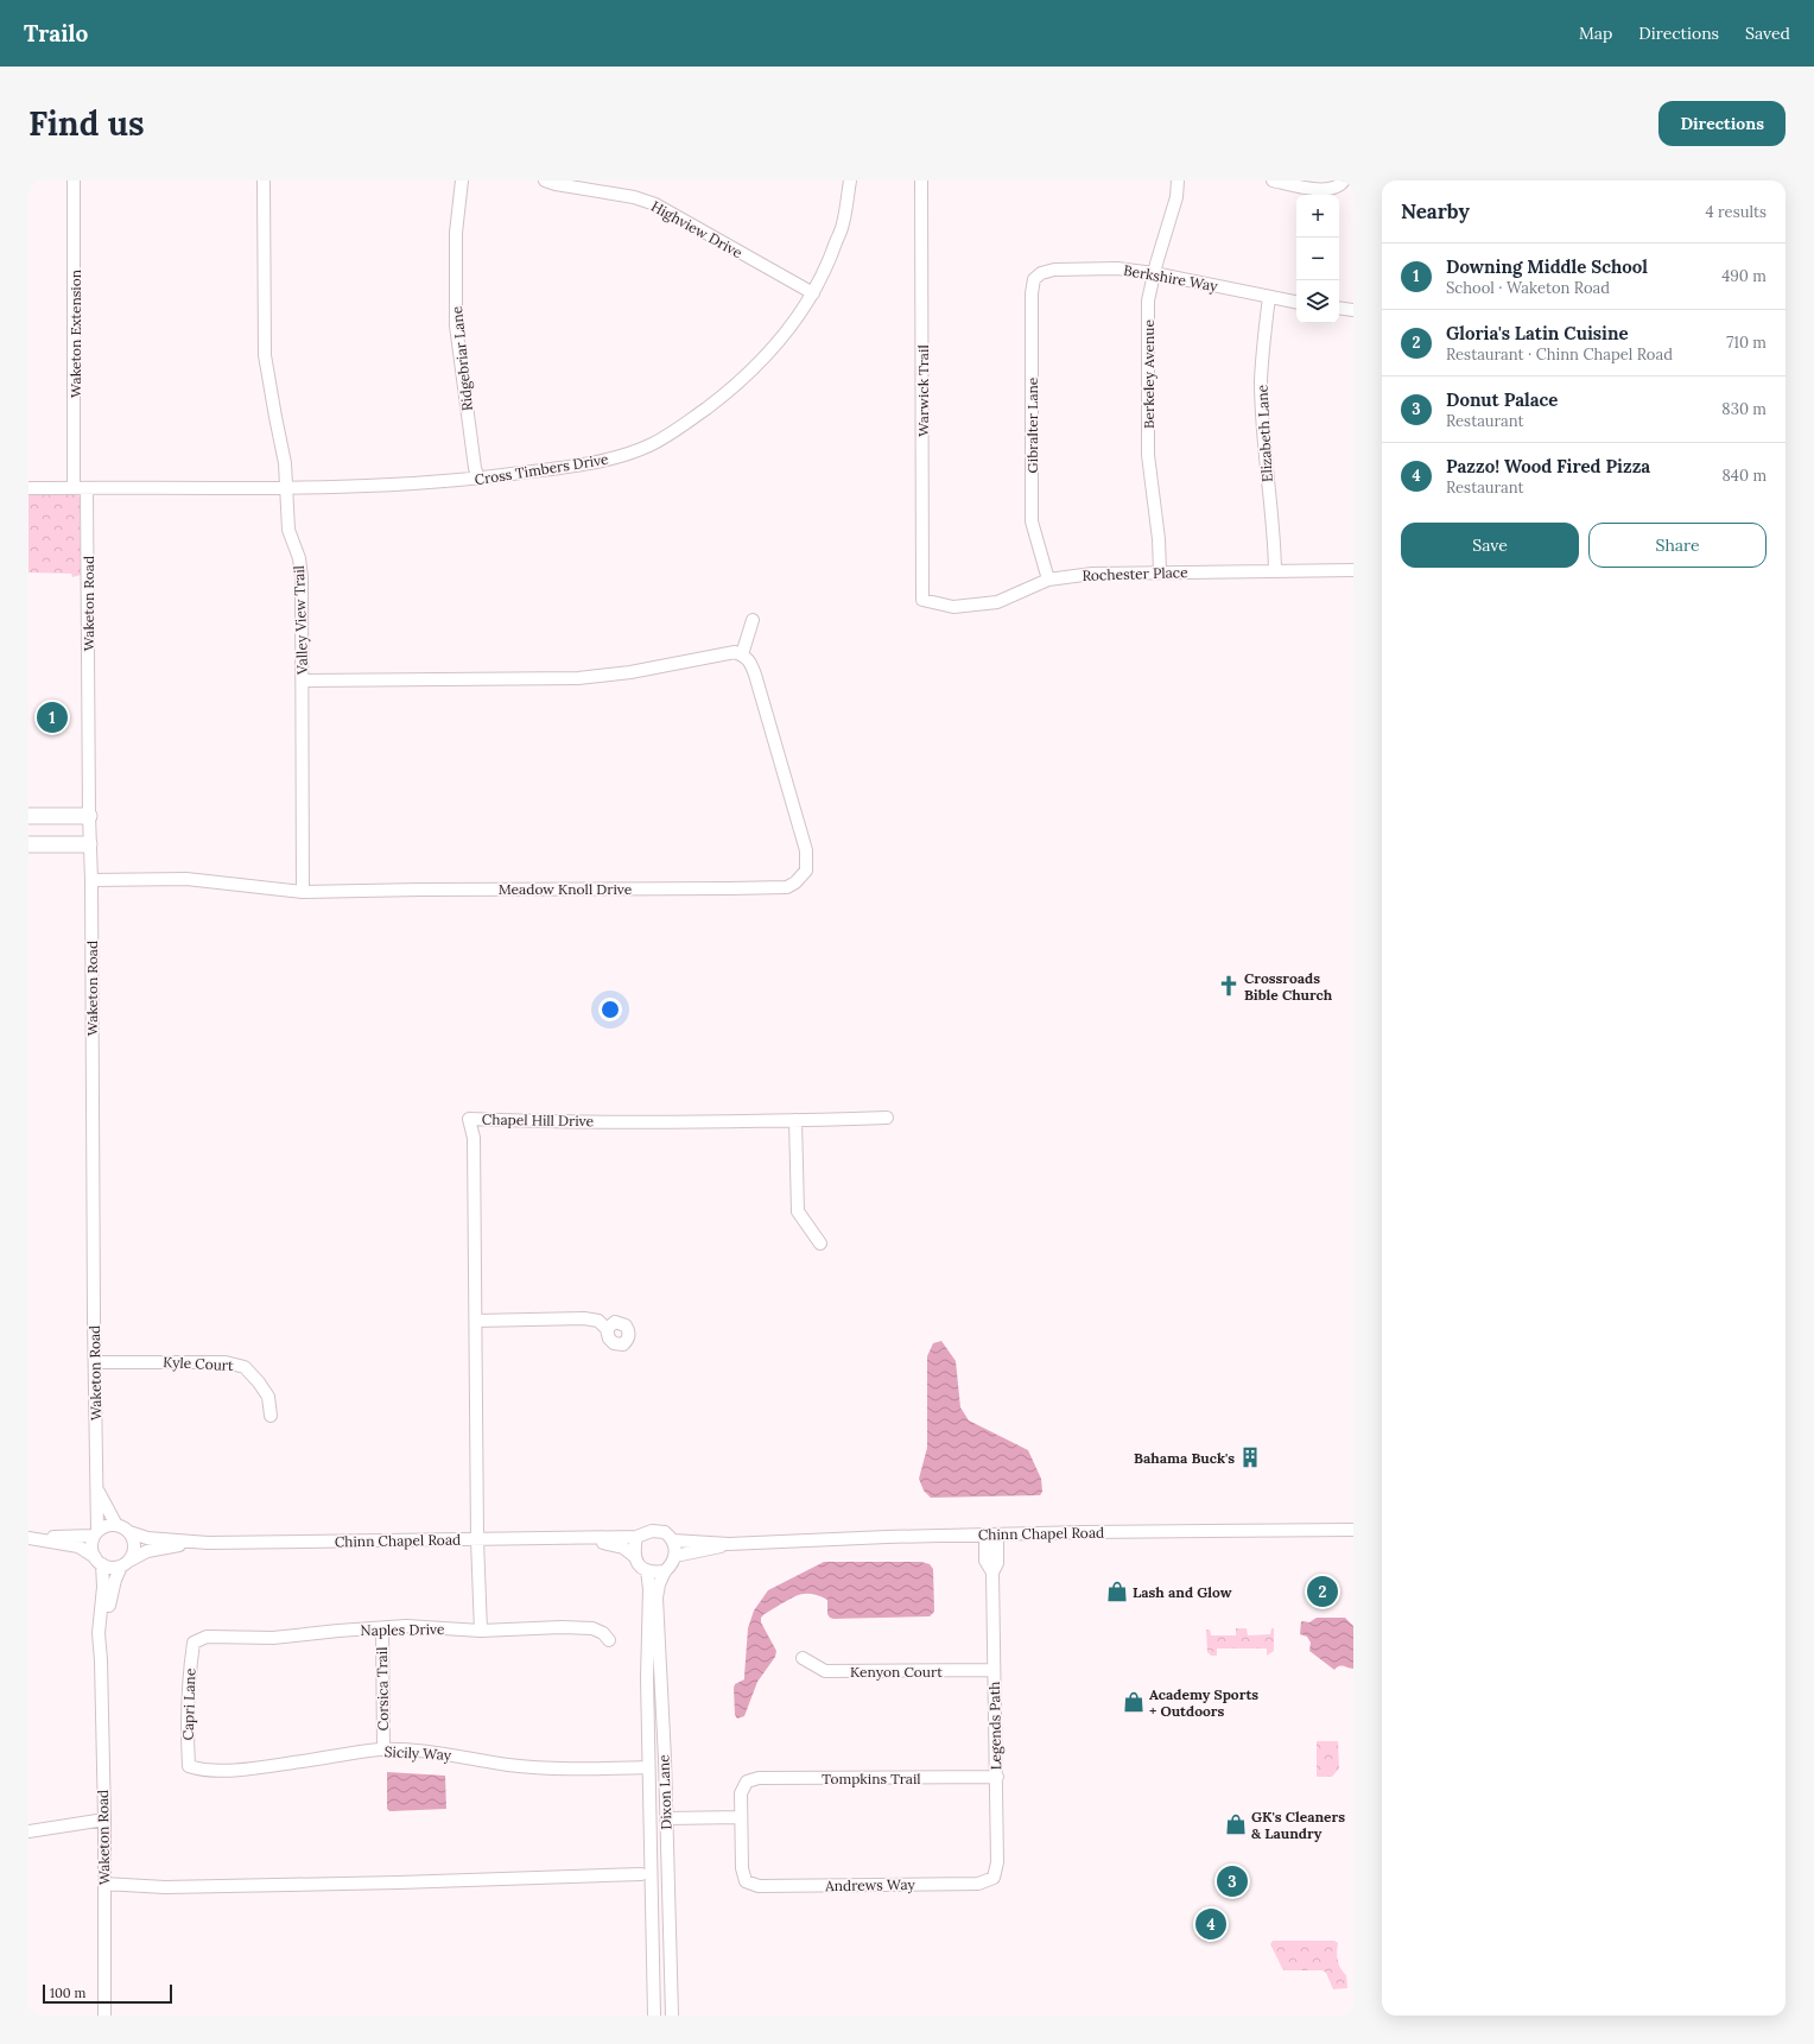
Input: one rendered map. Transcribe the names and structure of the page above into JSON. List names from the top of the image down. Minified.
{"streets":{"street":["Highview Drive","Berkshire Way","Waketon Extension","Ridgebriar Lane","Berkeley Avenue","Warwick Trail","Gibralter Lane","Elizabeth Lane","Cross Timbers Drive","Rochester Place","Waketon Road","Valley View Trail","Meadow Knoll Drive","Chapel Hill Drive","Kyle Court","Chinn Chapel Road","Naples Drive","Kenyon Court","Corsica Trail","Capri Lane","Legends Path","Sicily Way","Tompkins Trail","Dixon Lane","Andrews Way"]},"crossings":[["Highview Drive","Cross Timbers Drive"],["Berkshire Way","Berkeley Avenue"],["Berkshire Way","Gibralter Lane"],["Berkshire Way","Elizabeth Lane"],["Waketon Extension","Cross Timbers Drive"],["Ridgebriar Lane","Cross Timbers Drive"],["Berkeley Avenue","Rochester Place"],["Warwick Trail","Rochester Place"],["Gibralter Lane","Rochester Place"],["Elizabeth Lane","Rochester Place"],["Cross Timbers Drive","Waketon Road"],["Cross Timbers Drive","Valley View Trail"],["Waketon Road","Meadow Knoll Drive"],["Waketon Road","Kyle Court"],["Waketon Road","Chinn Chapel Road"],["Valley View Trail","Meadow Knoll Drive"],["Chapel Hill Drive","Chinn Chapel Road"],["Chapel Hill Drive","Naples Drive"],["Chinn Chapel Road","Legends Path"],["Chinn Chapel Road","Dixon Lane"],["Naples Drive","Corsica Trail"],["Naples Drive","Capri Lane"],["Kenyon Court","Legends Path"],["Corsica Trail","Sicily Way"],["Capri Lane","Sicily Way"],["Legends Path","Tompkins Trail"],["Legends Path","Andrews Way"],["Sicily Way","Dixon Lane"],["Tompkins Trail","Andrews Way"]],"places":{"church":["Crossroads Bible Church"],"building":["Bahama Buck's"],"shop":["Lash and Glow","Academy Sports + Outdoors","GK's Cleaners & Laundry"]},"scale_bar":"100 m","page":{"header":"Trailo","nav":["Map","Directions","Saved"],"buttons":["Directions",["Save","Share"]],"title":"Find us","heading":["Nearby","4 results"],"map_buttons":["+","−"],"list":[{"mark":"1","name":"Downing Middle School","note":"School · Waketon Road","value":"490 m"},{"mark":"2","name":"Gloria's Latin Cuisine","note":"Restaurant · Chinn Chapel Road","value":"710 m"},{"mark":"3","name":"Donut Palace","note":"Restaurant","value":"830 m"},{"mark":"4","name":"Pazzo! Wood Fired Pizza","note":"Restaurant","value":"840 m"}],"pins":["1","2","3","4"],"scale":"100 m"}}
